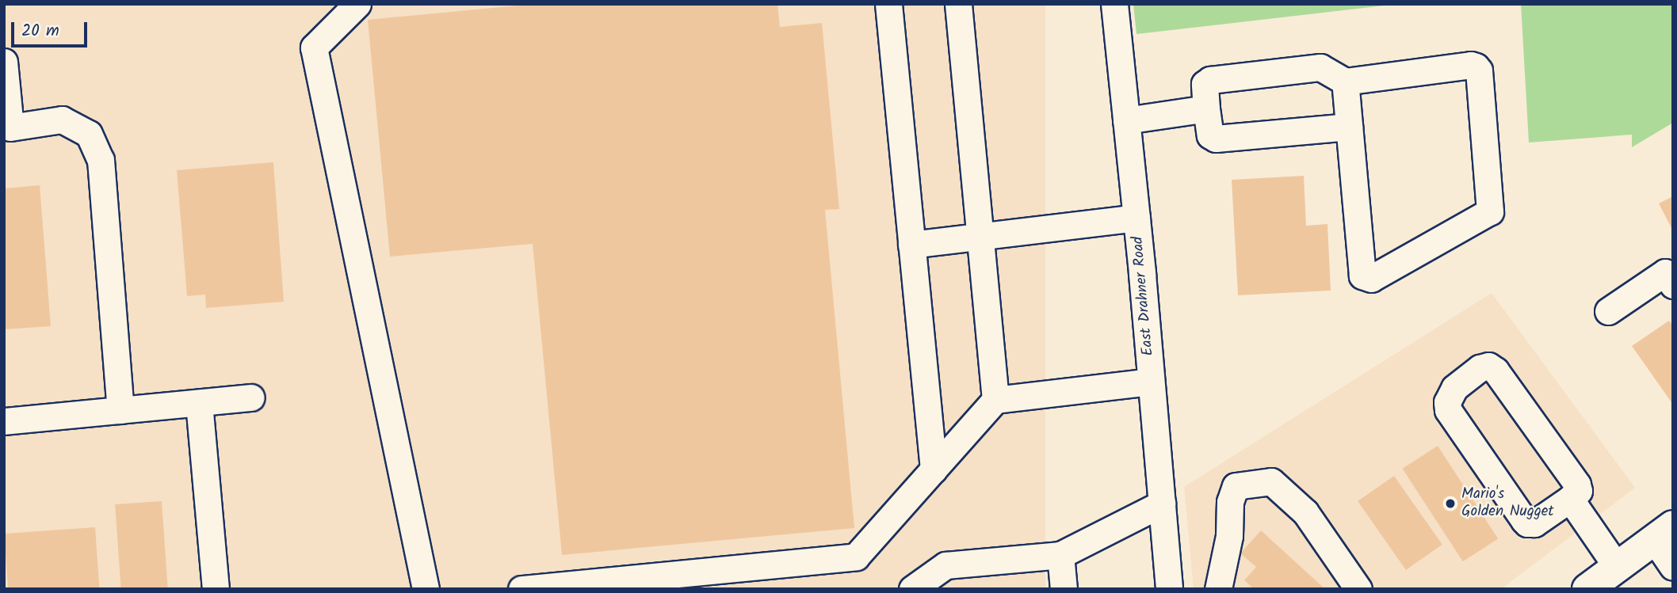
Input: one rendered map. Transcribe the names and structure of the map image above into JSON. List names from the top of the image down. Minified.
{"streets":{"street":["East Drahner Road"]},"places":["Mario's Golden Nugget"],"scale_bar":"20 m"}
